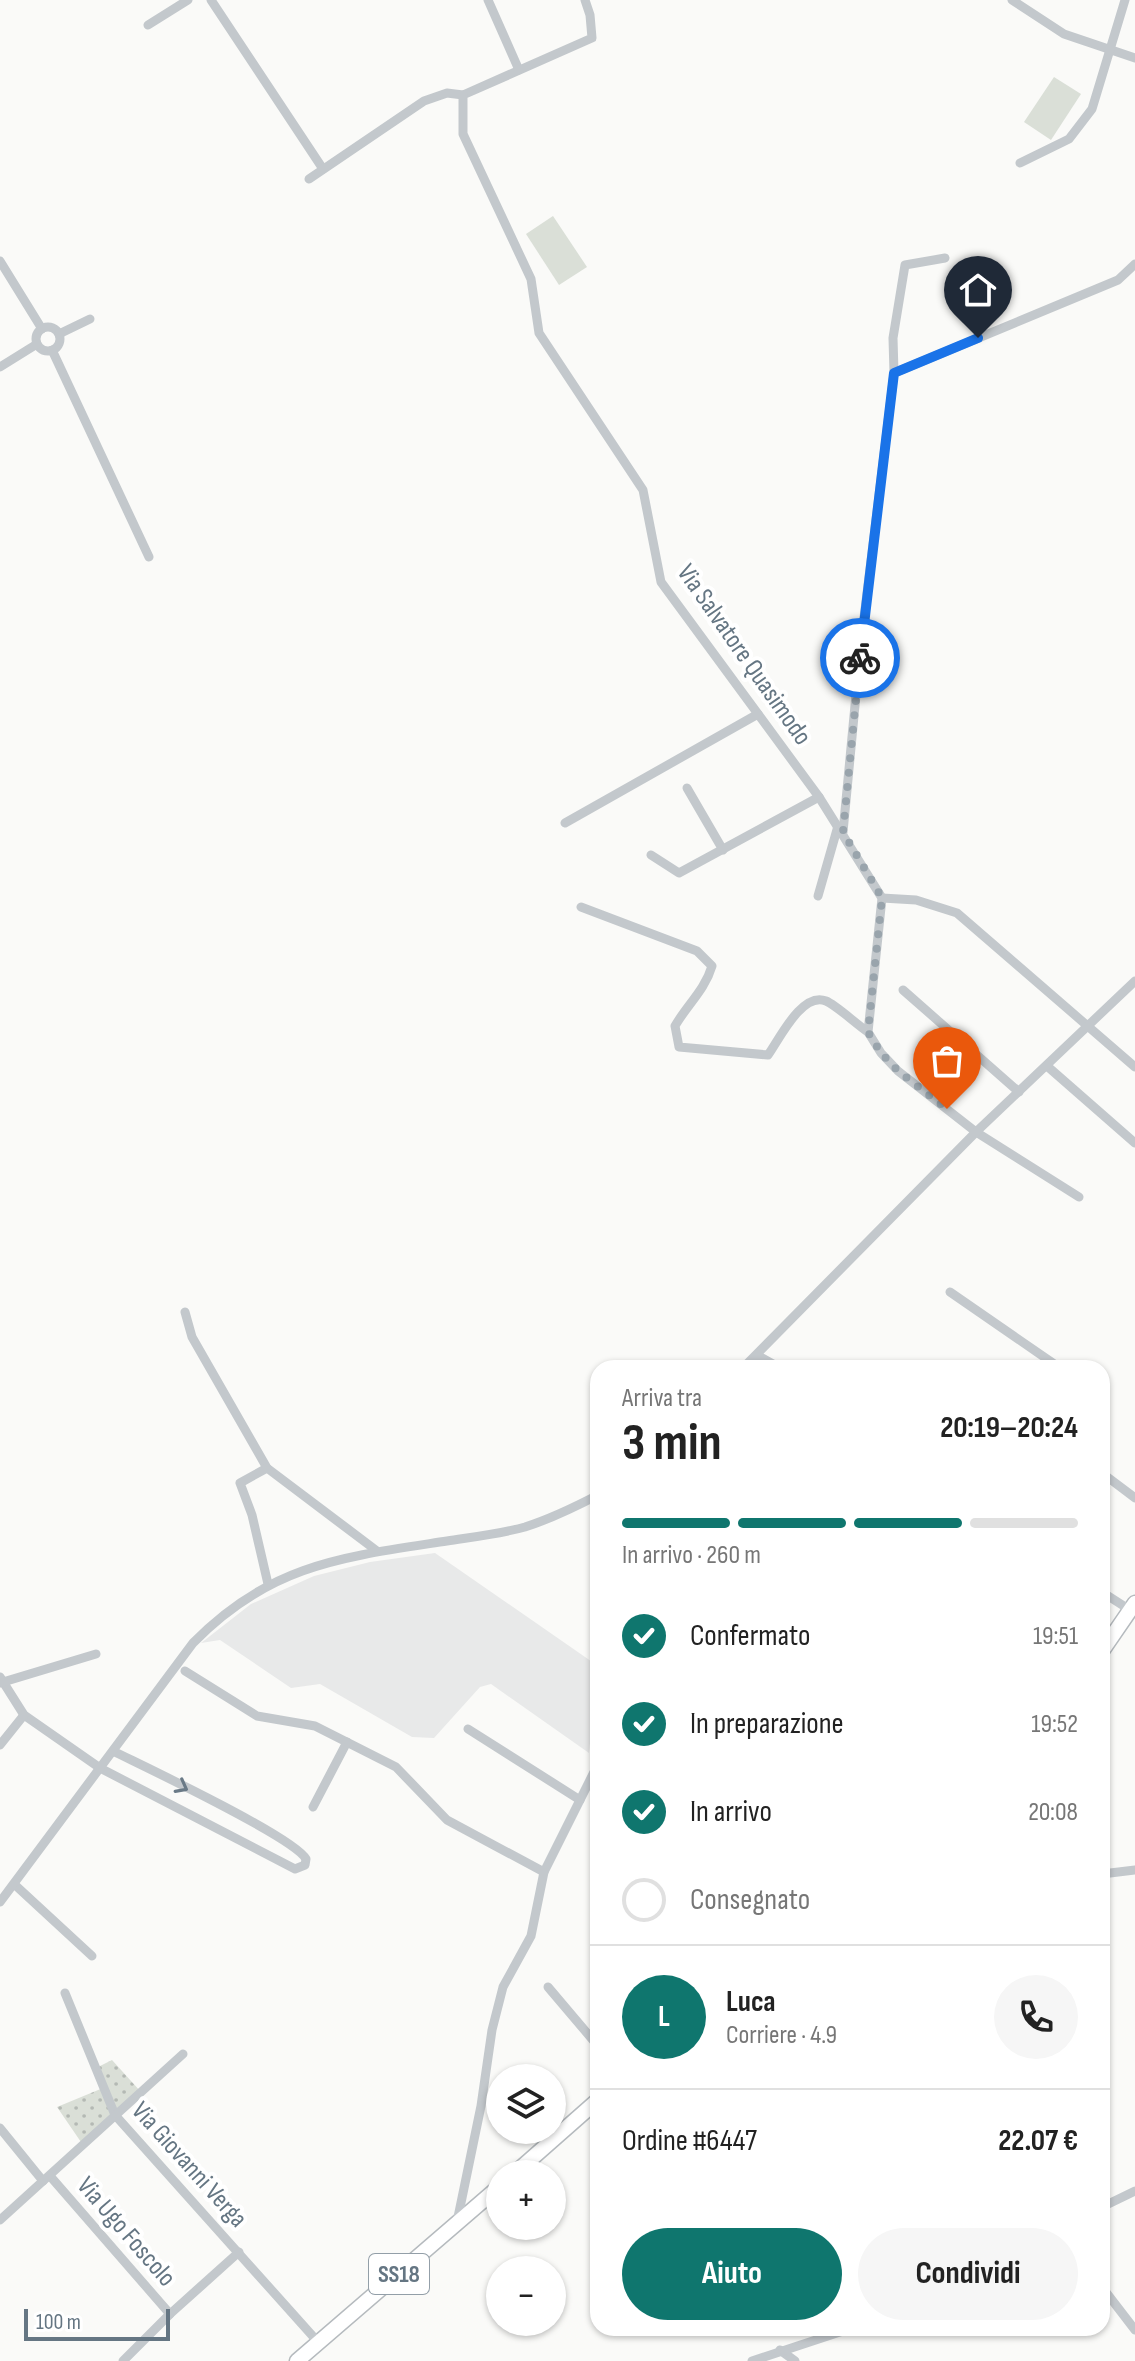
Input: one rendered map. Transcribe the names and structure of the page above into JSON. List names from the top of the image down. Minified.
{"streets":{"main road":["SS18"],"street":["Via Salvatore Quasimodo","Via Giovanni Verga","Via Ugo Foscolo"]},"crossings":[["Via Giovanni Verga","SS18"]],"scale_bar":"100 m","page":{"heading":["3 min","Arriva tra","20:19–20:24"],"panel":["Luca","Corriere · 4.9","Ordine #6447","22.07 €"],"bar":"In arrivo · 260 m","list":[["Confermato","19:51"],["In preparazione","19:52"],["In arrivo","20:08"],"Consegnato"],"round":"L","map_buttons":["+","−"],"buttons":["Aiuto","Condividi"],"scale":"100 m"}}
